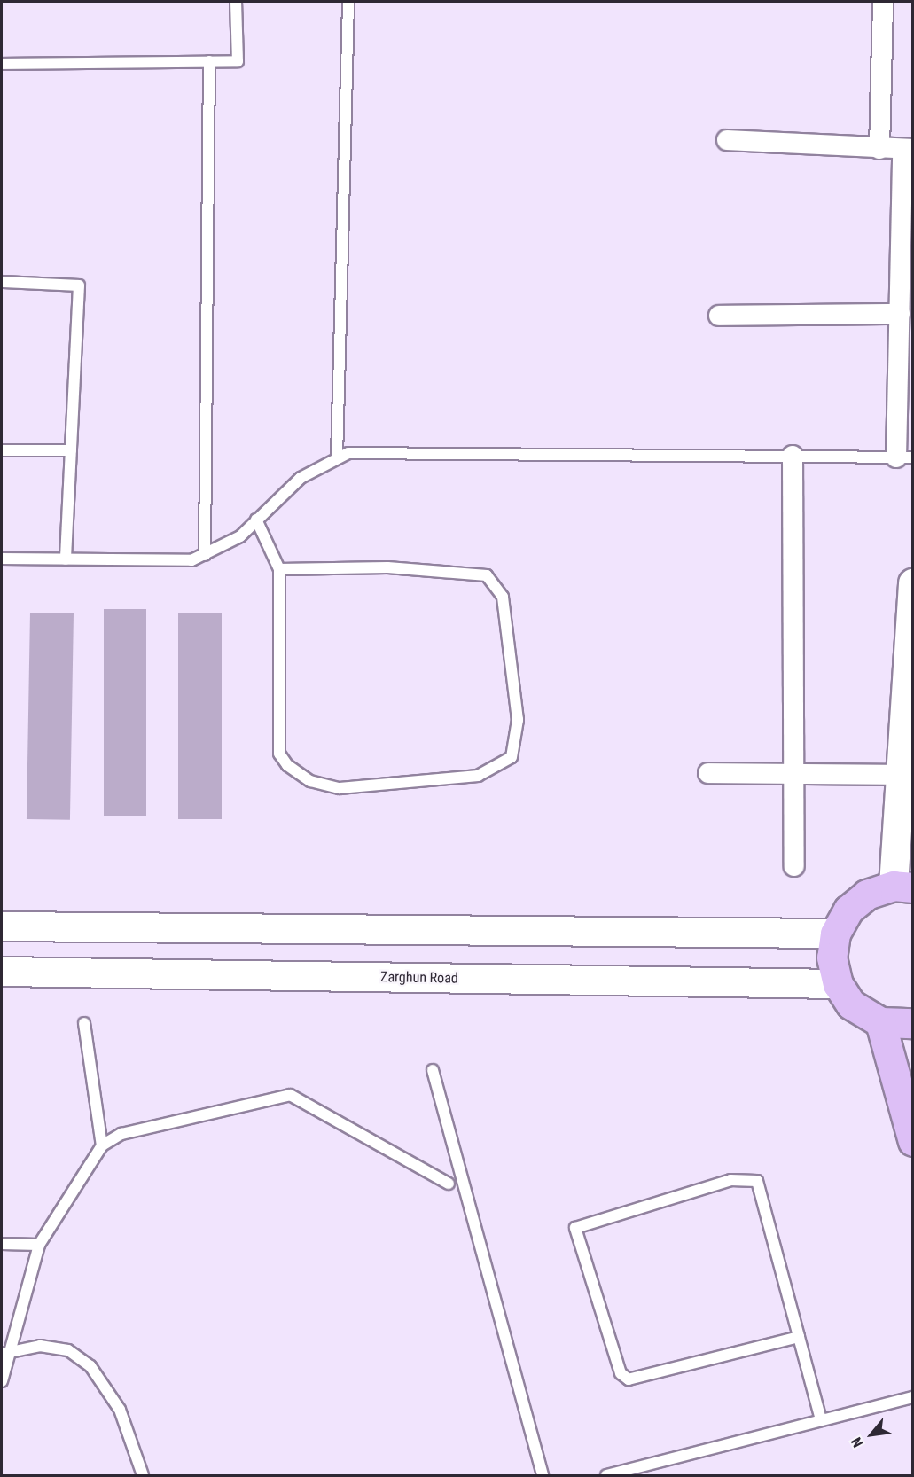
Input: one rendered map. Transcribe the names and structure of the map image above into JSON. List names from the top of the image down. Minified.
{"streets":{"street":["Zarghun Road"]},"north":"bottom left"}
